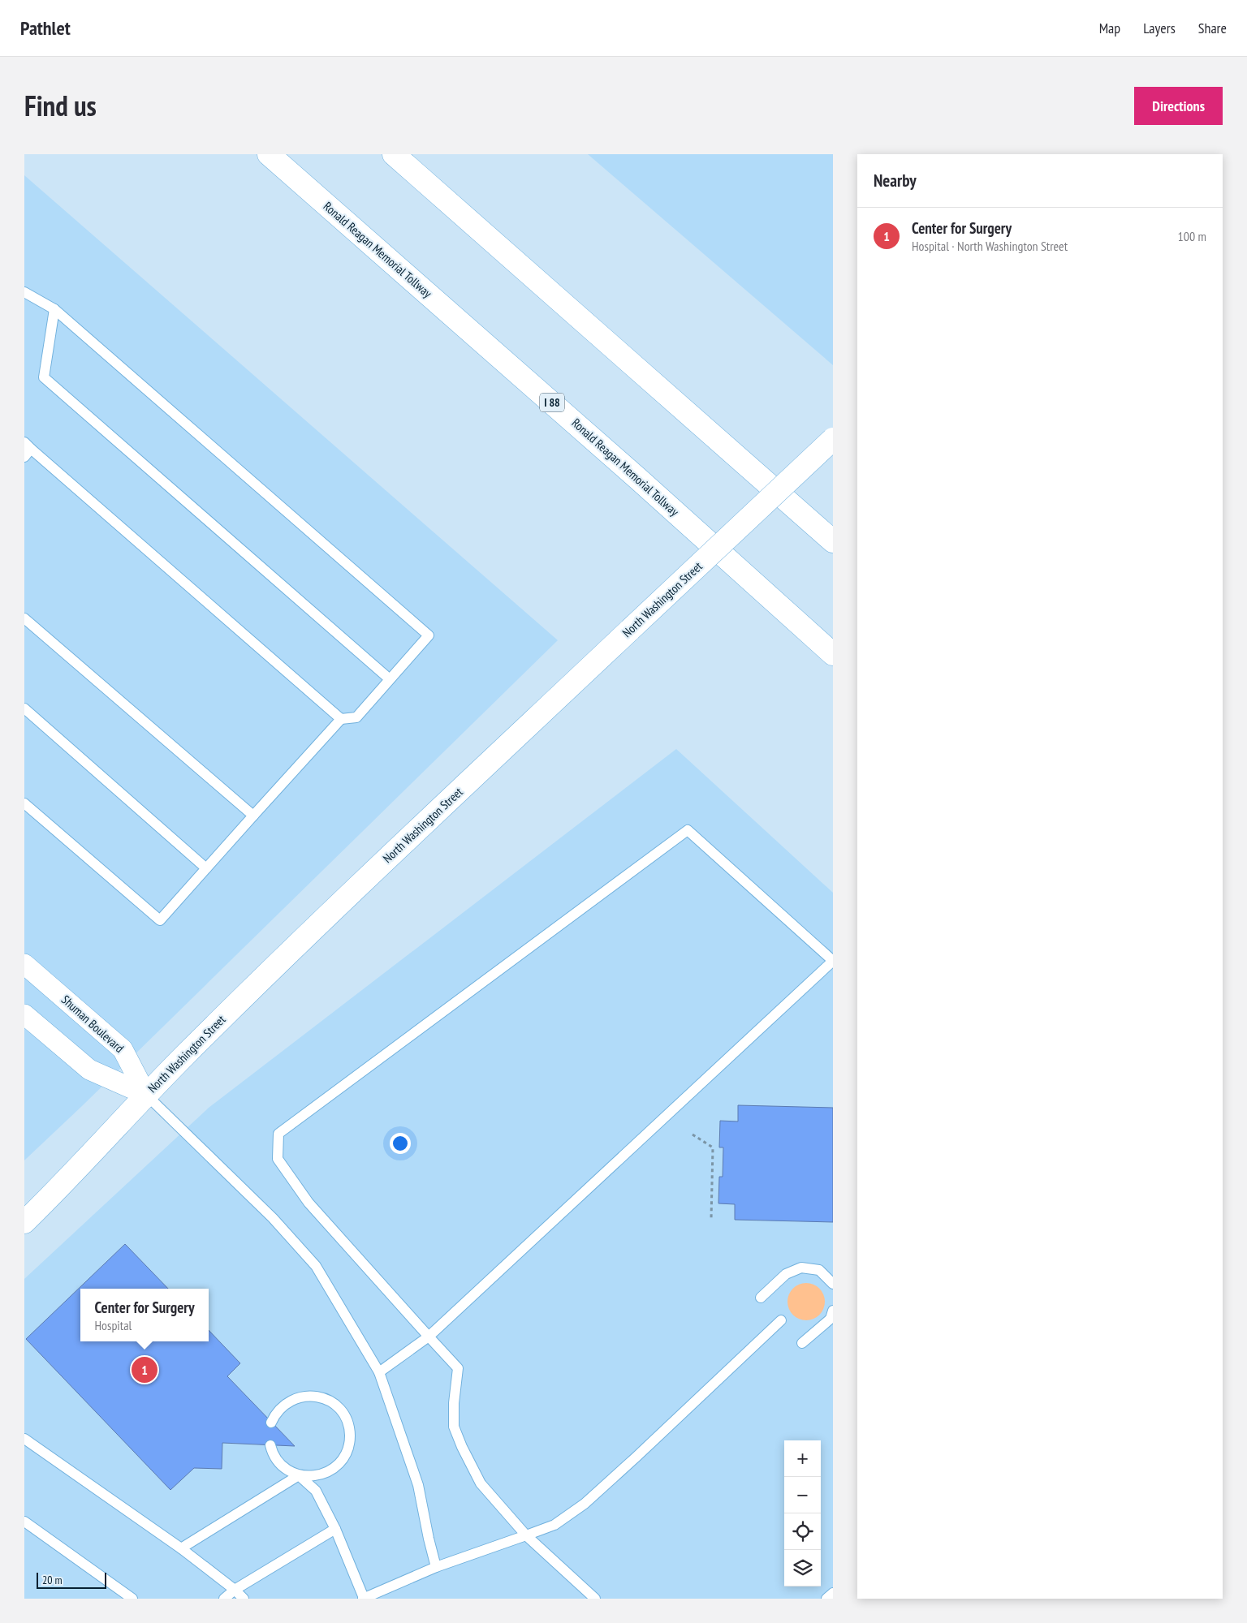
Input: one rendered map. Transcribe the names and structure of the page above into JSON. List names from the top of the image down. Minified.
{"streets":{"main road":["Ronald Reagan Memorial Tollway","I 88","North Washington Street"],"street":["Shuman Boulevard"]},"crossings":[["North Washington Street","Shuman Boulevard"]],"scale_bar":"20 m","page":{"header":"Pathlet","nav":["Map","Layers","Share"],"title":"Find us","buttons":"Directions","heading":"Nearby","list":[{"mark":"1","name":"Center for Surgery","note":"Hospital · North Washington Street","value":"100 m"}],"popup":["Center for Surgery","Hospital"],"pins":"1","map_buttons":["+","−"],"scale":"20 m"}}
